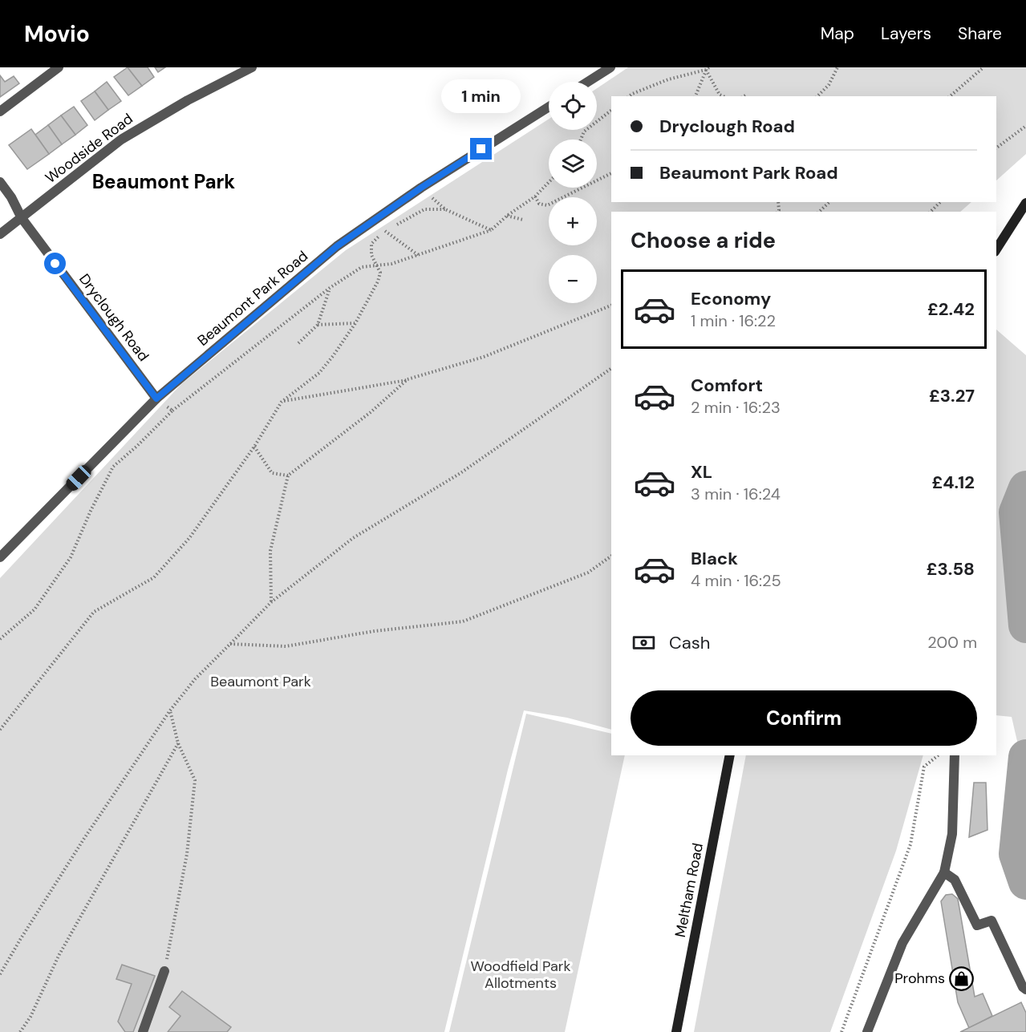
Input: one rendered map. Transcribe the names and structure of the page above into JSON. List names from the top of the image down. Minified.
{"streets":{"main road":["Meltham Road"],"street":["Woodside Road","Beaumont Park Road","Dryclough Road"]},"crossings":[["Woodside Road","Dryclough Road"],["Beaumont Park Road","Dryclough Road"]],"districts":["Beaumont Park"],"parks":["Beaumont Park","Woodfield Park Allotments"],"places":{"shop":["Prohms"]},"page":{"header":"Movio","nav":["Map","Layers","Share"],"bubble":"1 min","map_buttons":["+","−"],"banner":["Dryclough Road","Beaumont Park Road"],"heading":"Choose a ride","list":[{"name":"Economy","note":"1 min · 16:22","value":"£2.42"},{"name":"Comfort","note":"2 min · 16:23","value":"£3.27"},{"name":"XL","note":"3 min · 16:24","value":"£4.12"},{"name":"Black","note":"4 min · 16:25","value":"£3.58"}],"pay":["Cash","200 m"],"buttons":"Confirm"}}
